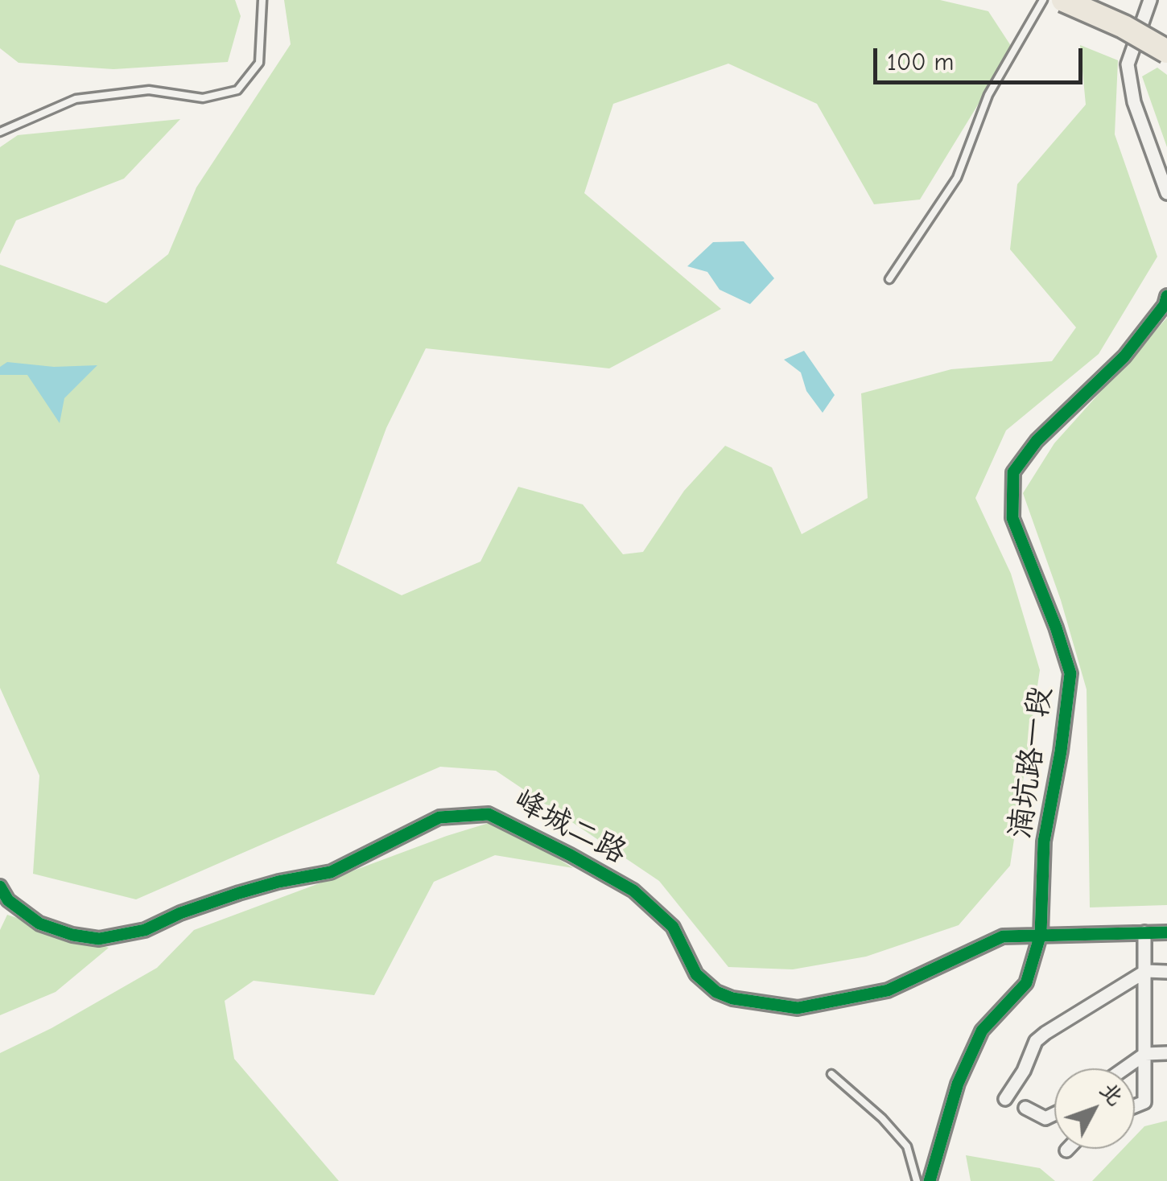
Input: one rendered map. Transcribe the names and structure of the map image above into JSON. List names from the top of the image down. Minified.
{"streets":{"street":["湳坑路一段","峰城二路"]},"crossings":[["湳坑路一段","峰城二路"]],"scale_bar":"100 m","north":"top right"}
